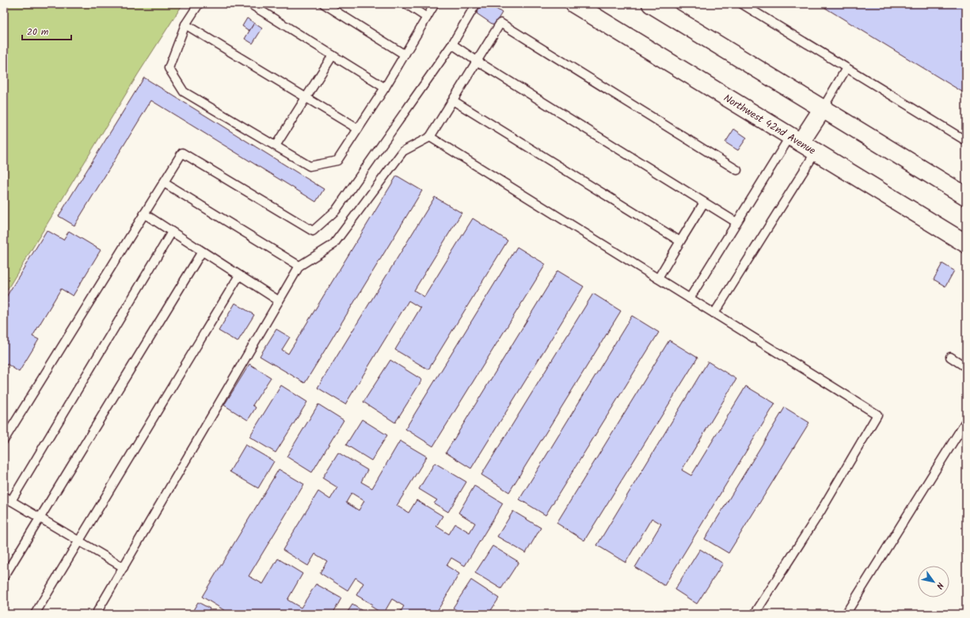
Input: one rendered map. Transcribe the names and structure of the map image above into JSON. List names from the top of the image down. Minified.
{"streets":{"main road":["Northwest 42nd Avenue"]},"scale_bar":"20 m","north":"bottom right"}
